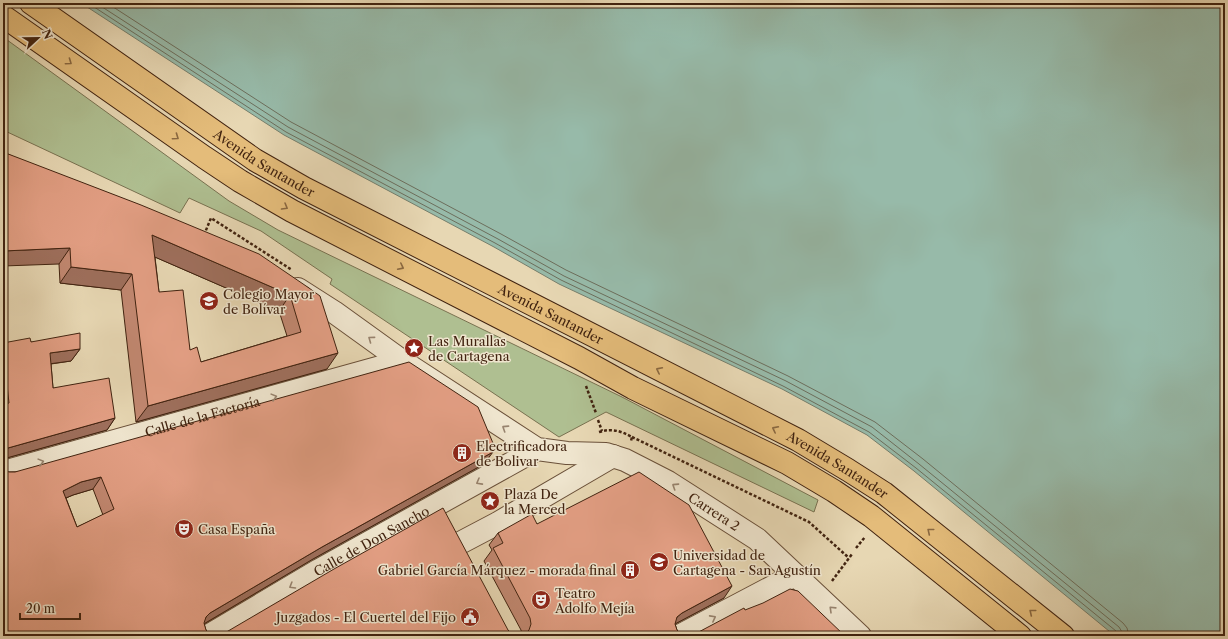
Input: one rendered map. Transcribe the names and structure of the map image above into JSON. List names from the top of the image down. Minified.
{"streets":{"main road":["Avenida Santander"],"street":["Calle de la Factoría","Carrera 2","Calle de Don Sancho"]},"crossings":[["Carrera 2","Calle de Don Sancho"]],"one_way":["Calle de la Factoría","Carrera 2","Calle de Don Sancho"],"places":{"school or university":["Colegio Mayor de Bolívar","Universidad de Cartagena - San Agustín"],"place":["Las Murallas de Cartagena","Plaza De la Merced"],"building":["Electrificadora de Bolivar","Gabriel García Márquez - morada final"],"theatre":["Casa España","Teatro Adolfo Mejía"],"public building":["Juzgados - El Cuertel del Fijo"]},"scale_bar":"20 m","north":"right"}
